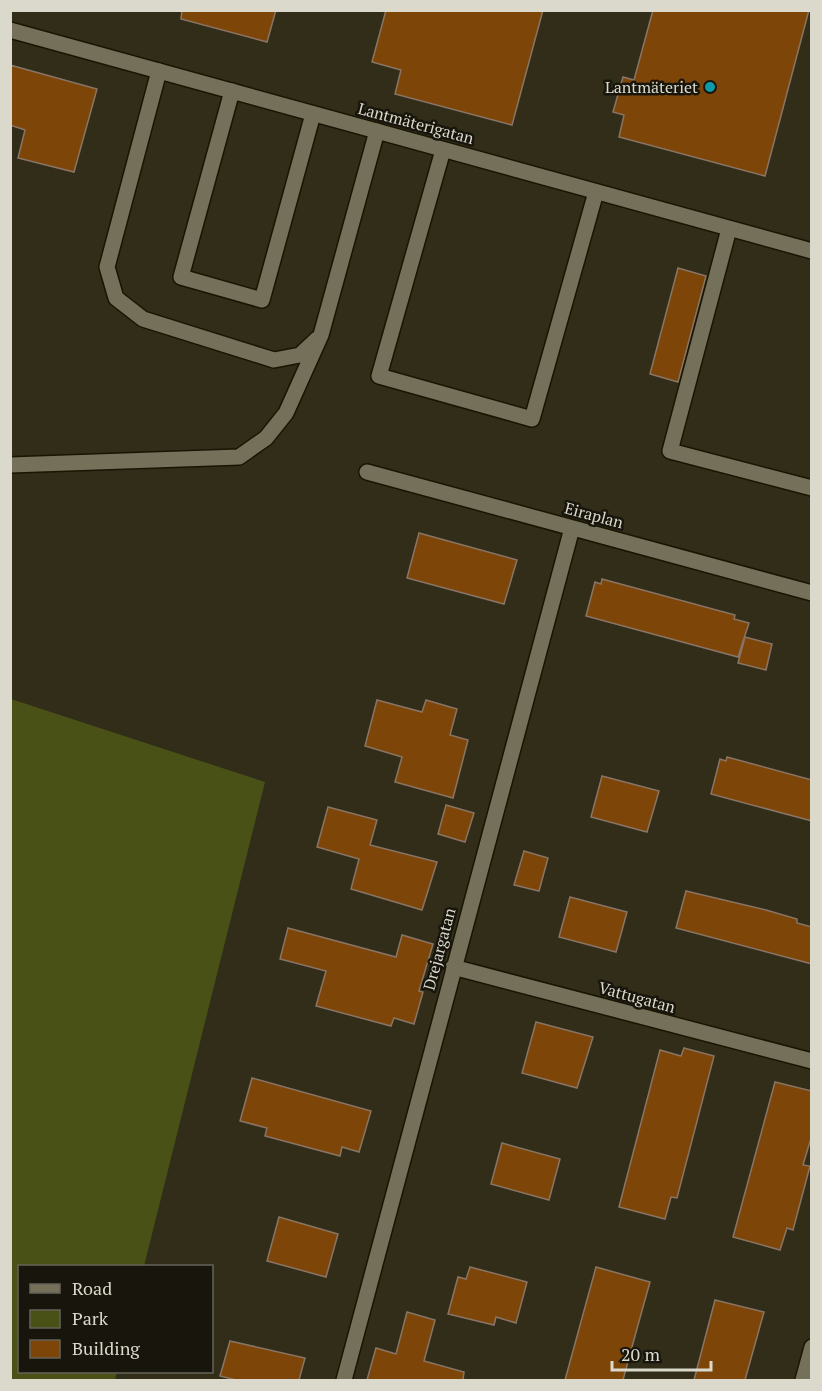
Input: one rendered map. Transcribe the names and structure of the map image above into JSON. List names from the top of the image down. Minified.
{"streets":{"street":["Lantmäterigatan","Eiraplan","Drejargatan","Vattugatan"]},"crossings":[["Eiraplan","Drejargatan"],["Drejargatan","Vattugatan"]],"places":["Lantmäteriet"],"legend":["Road","Park","Building"],"scale_bar":"20 m"}
